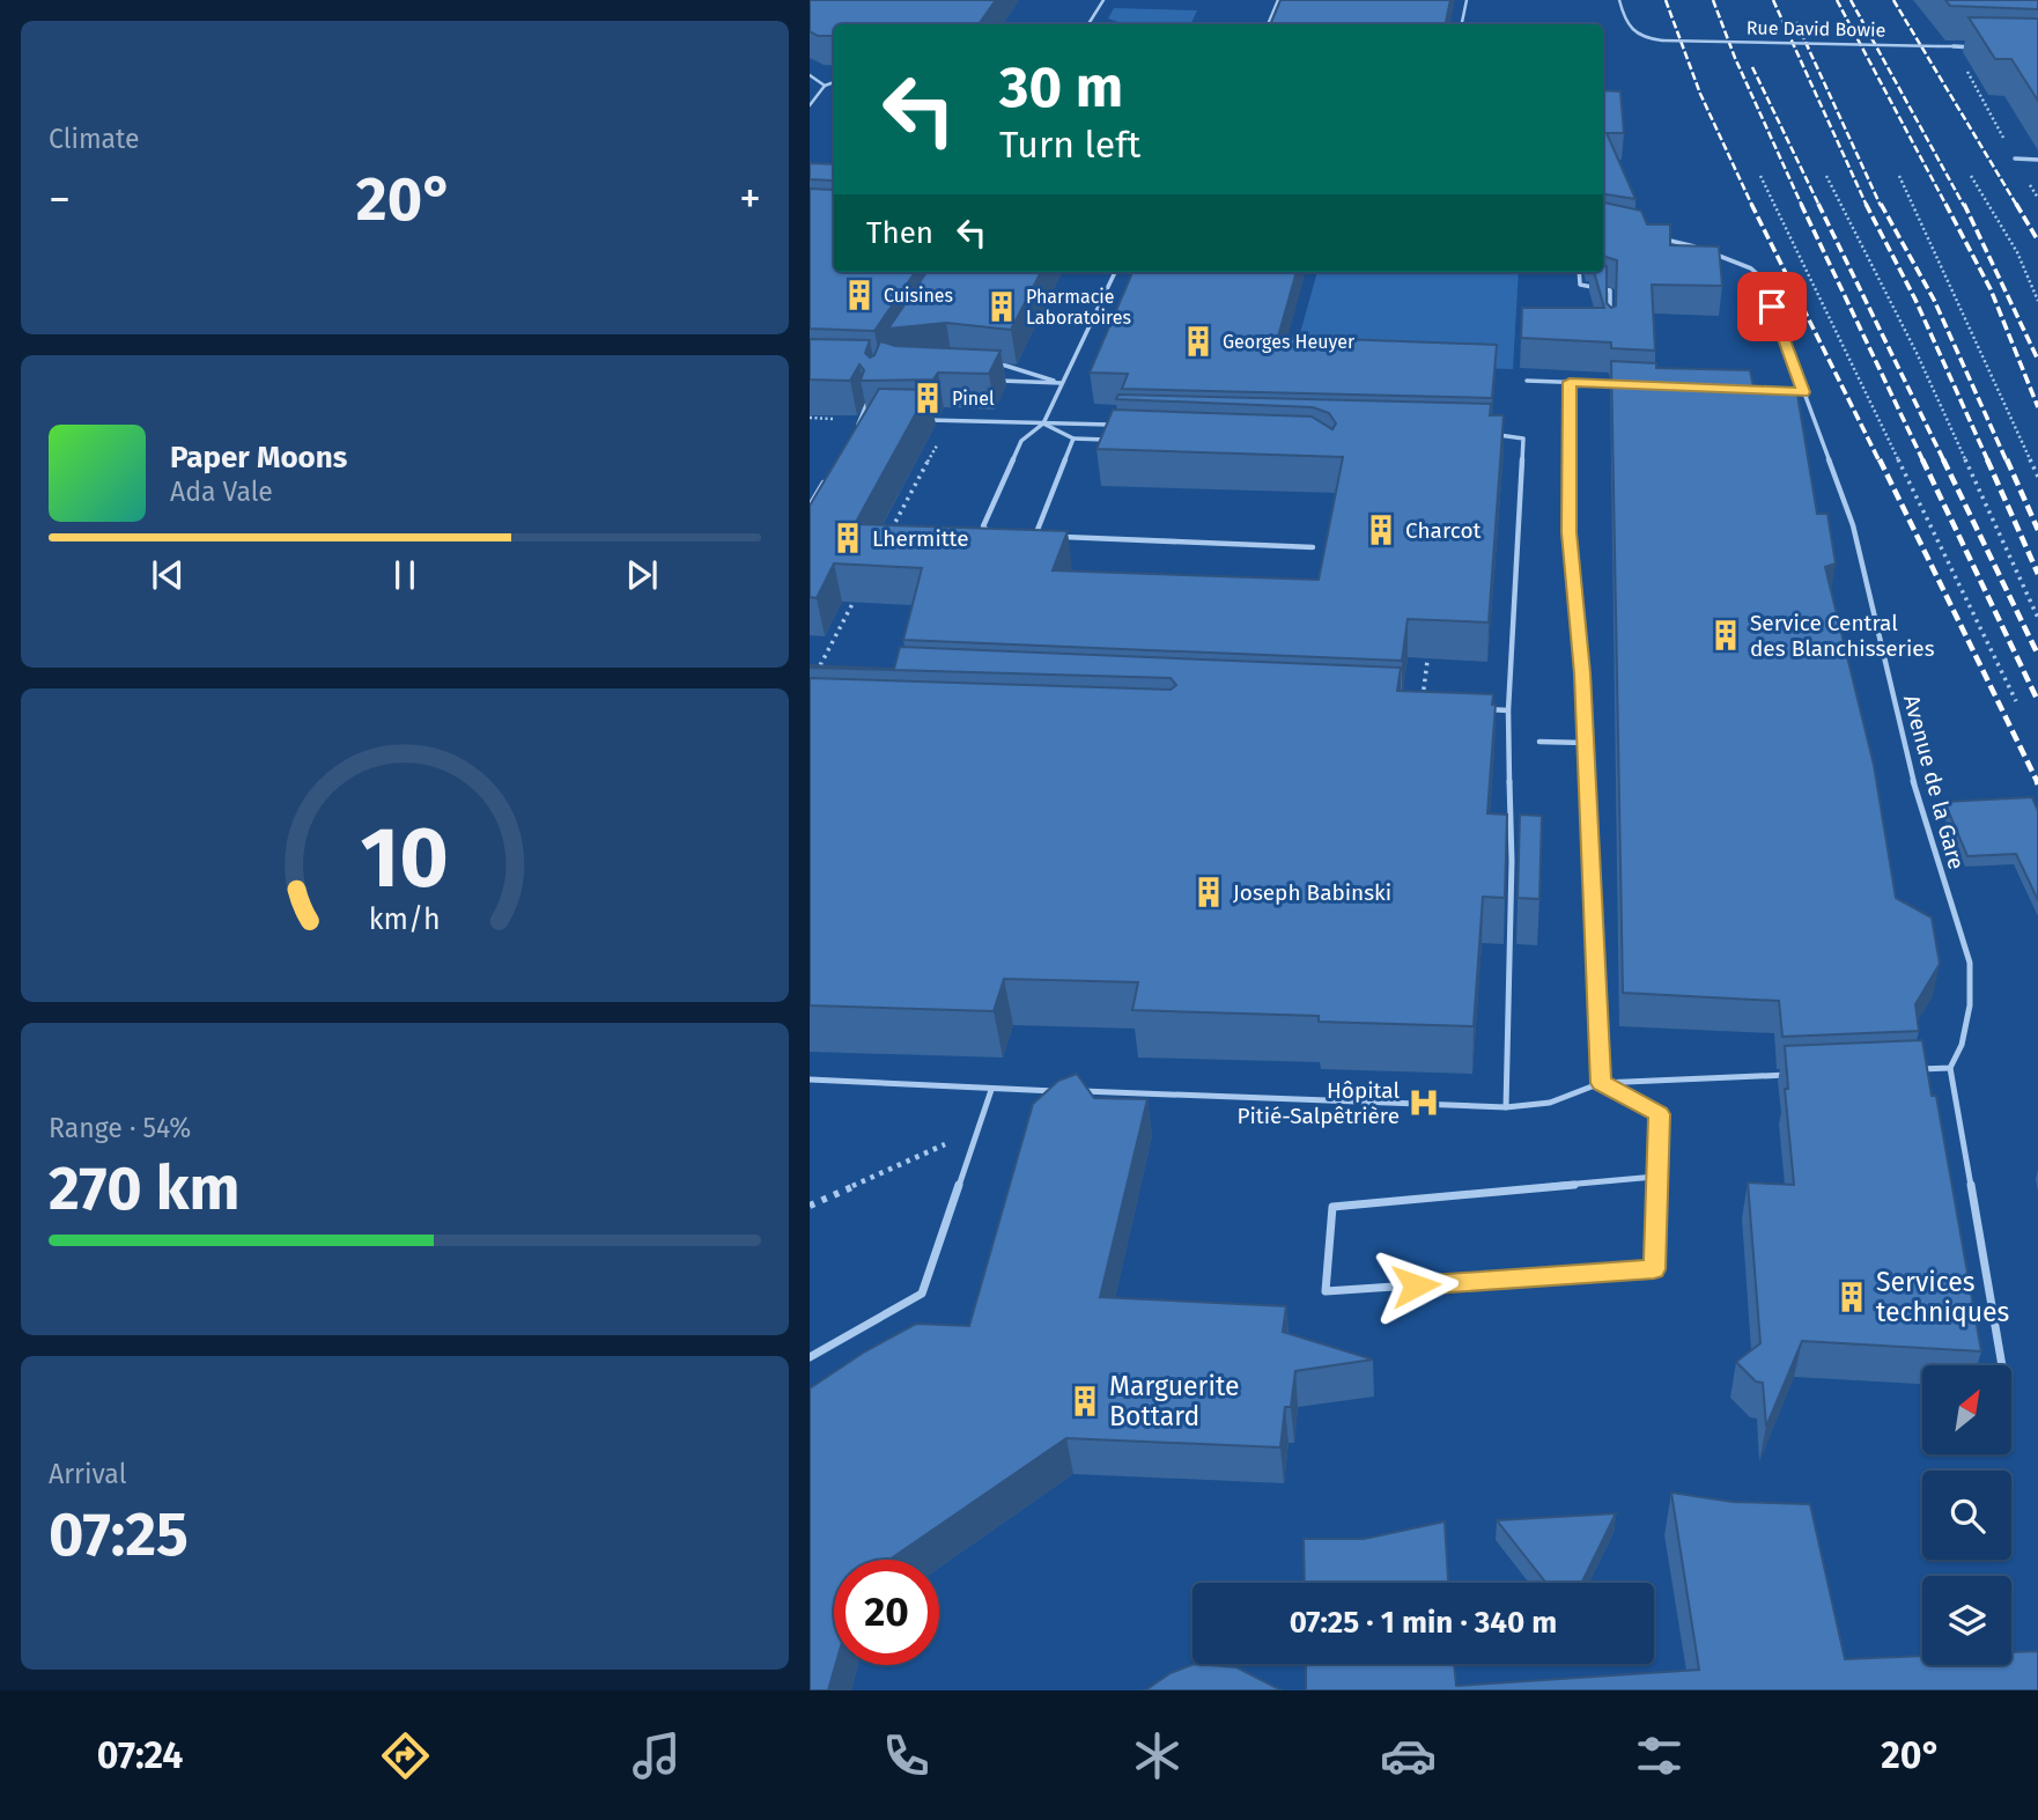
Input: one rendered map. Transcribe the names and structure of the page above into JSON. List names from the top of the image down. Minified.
{"streets":{"street":["Rue David Bowie"],"lane":["Avenue de la Gare"]},"places":{"building":["Cuisines","Pharmacie Laboratoires","Georges Heuyer","Pinel","Charcot","Lhermitte","Service Central des Blanchisseries","Joseph Babinski","Services techniques","Marguerite Bottard"],"hospital":["Hôpital Pitié-Salpêtrière"]},"north":"top right","page":{"tile":["Climate",["Range · 54%","270 km"],["Arrival","07:25"]],"turn":["30 m","Turn left"],"heat":["−","20°","+"],"then":"Then","song":["Paper Moons","Ada Vale"],"limit":"20","trip":"07:25 · 1 min · 340 m","tabs":["07:24","20°"],"gauge":["10","km/h"]}}
